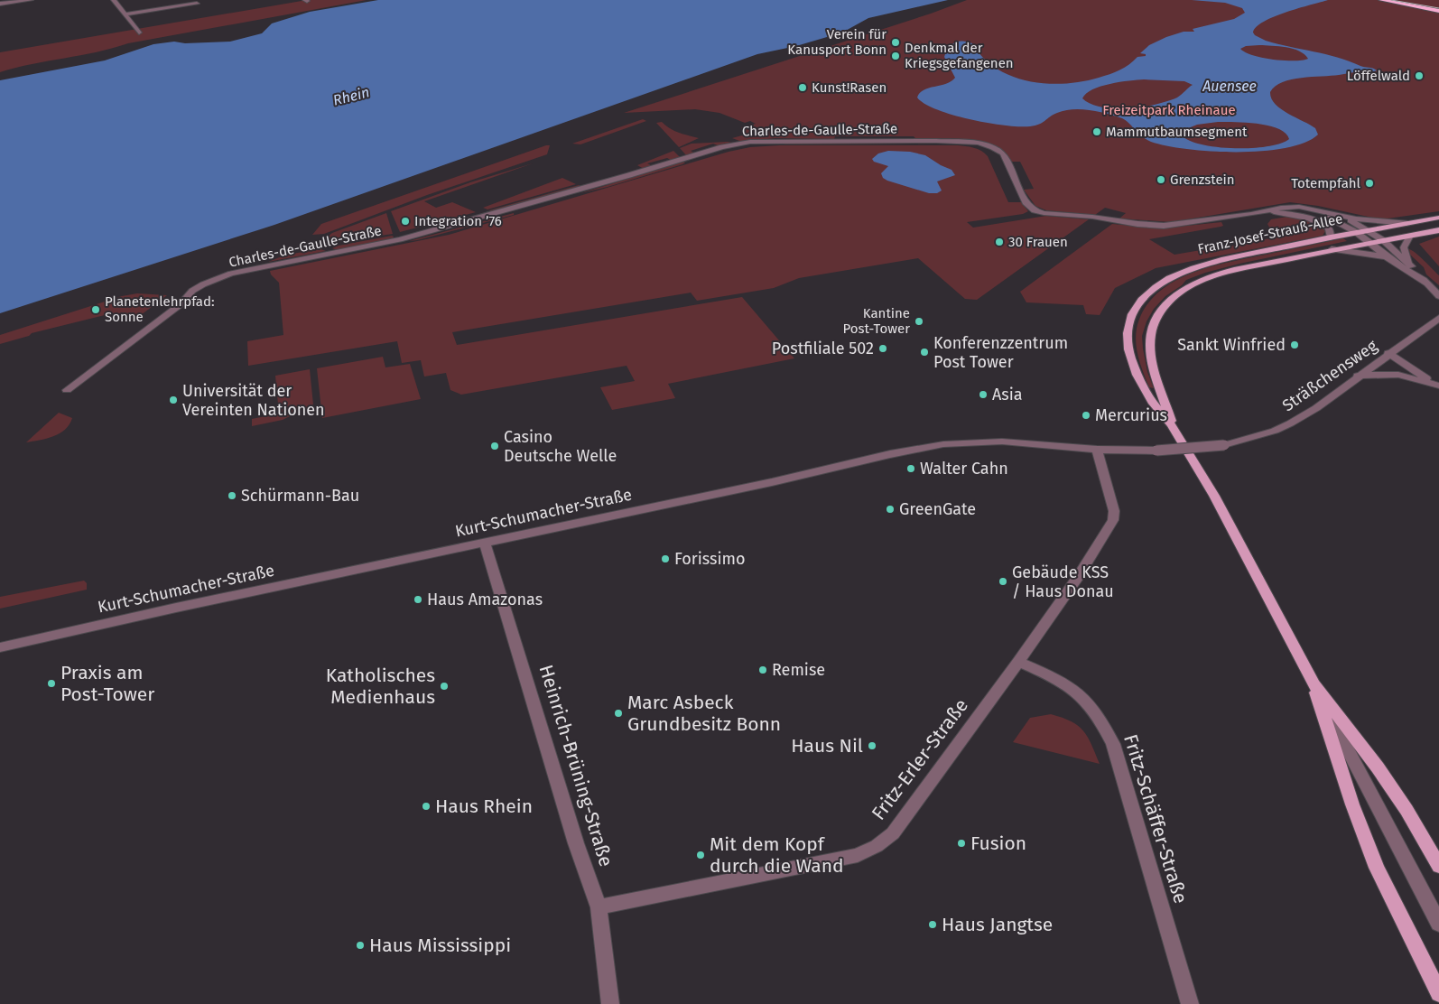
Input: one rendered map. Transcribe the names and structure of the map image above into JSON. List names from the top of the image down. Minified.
{"streets":{"main road":["Franz-Josef-Strauß-Allee"],"street":["Charles-de-Gaulle-Straße","Sträßchensweg","Kurt-Schumacher-Straße","Fritz-Erler-Straße","Heinrich-Brüning-Straße","Fritz-Schäffer-Straße"]},"crossings":[["Charles-de-Gaulle-Straße","Franz-Josef-Strauß-Allee"],["Sträßchensweg","Kurt-Schumacher-Straße"],["Sträßchensweg","Fritz-Erler-Straße"],["Kurt-Schumacher-Straße","Fritz-Erler-Straße"],["Kurt-Schumacher-Straße","Heinrich-Brüning-Straße"],["Fritz-Erler-Straße","Heinrich-Brüning-Straße"],["Fritz-Erler-Straße","Fritz-Schäffer-Straße"]],"water":["Auensee","Rhein"],"parks":["Freizeitpark Rheinaue"],"places":["Verein für Kanusport Bonn","Denkmal der Kriegsgefangenen","Löffelwald","Kunst!Rasen","Mammutbaumsegment","Grenzstein","Totempfahl","Integration ʼ76","30 Frauen","Planetenlehrpfad: Sonne","Kantine Post-Tower","Sankt Winfried","Postfiliale 502","Konferenzzentrum Post Tower","Asia","Universität der Vereinten Nationen","Mercurius","Casino Deutsche Welle","Walter Cahn","Schürmann-Bau","GreenGate","Forissimo","Gebäude KSS / Haus Donau","Haus Amazonas","Remise","Praxis am Post-Tower","Katholisches Medienhaus","Marc Asbeck Grundbesitz Bonn","Haus Nil","Haus Rhein","Fusion","Mit dem Kopf durch die Wand","Haus Jangtse","Haus Mississippi"]}
